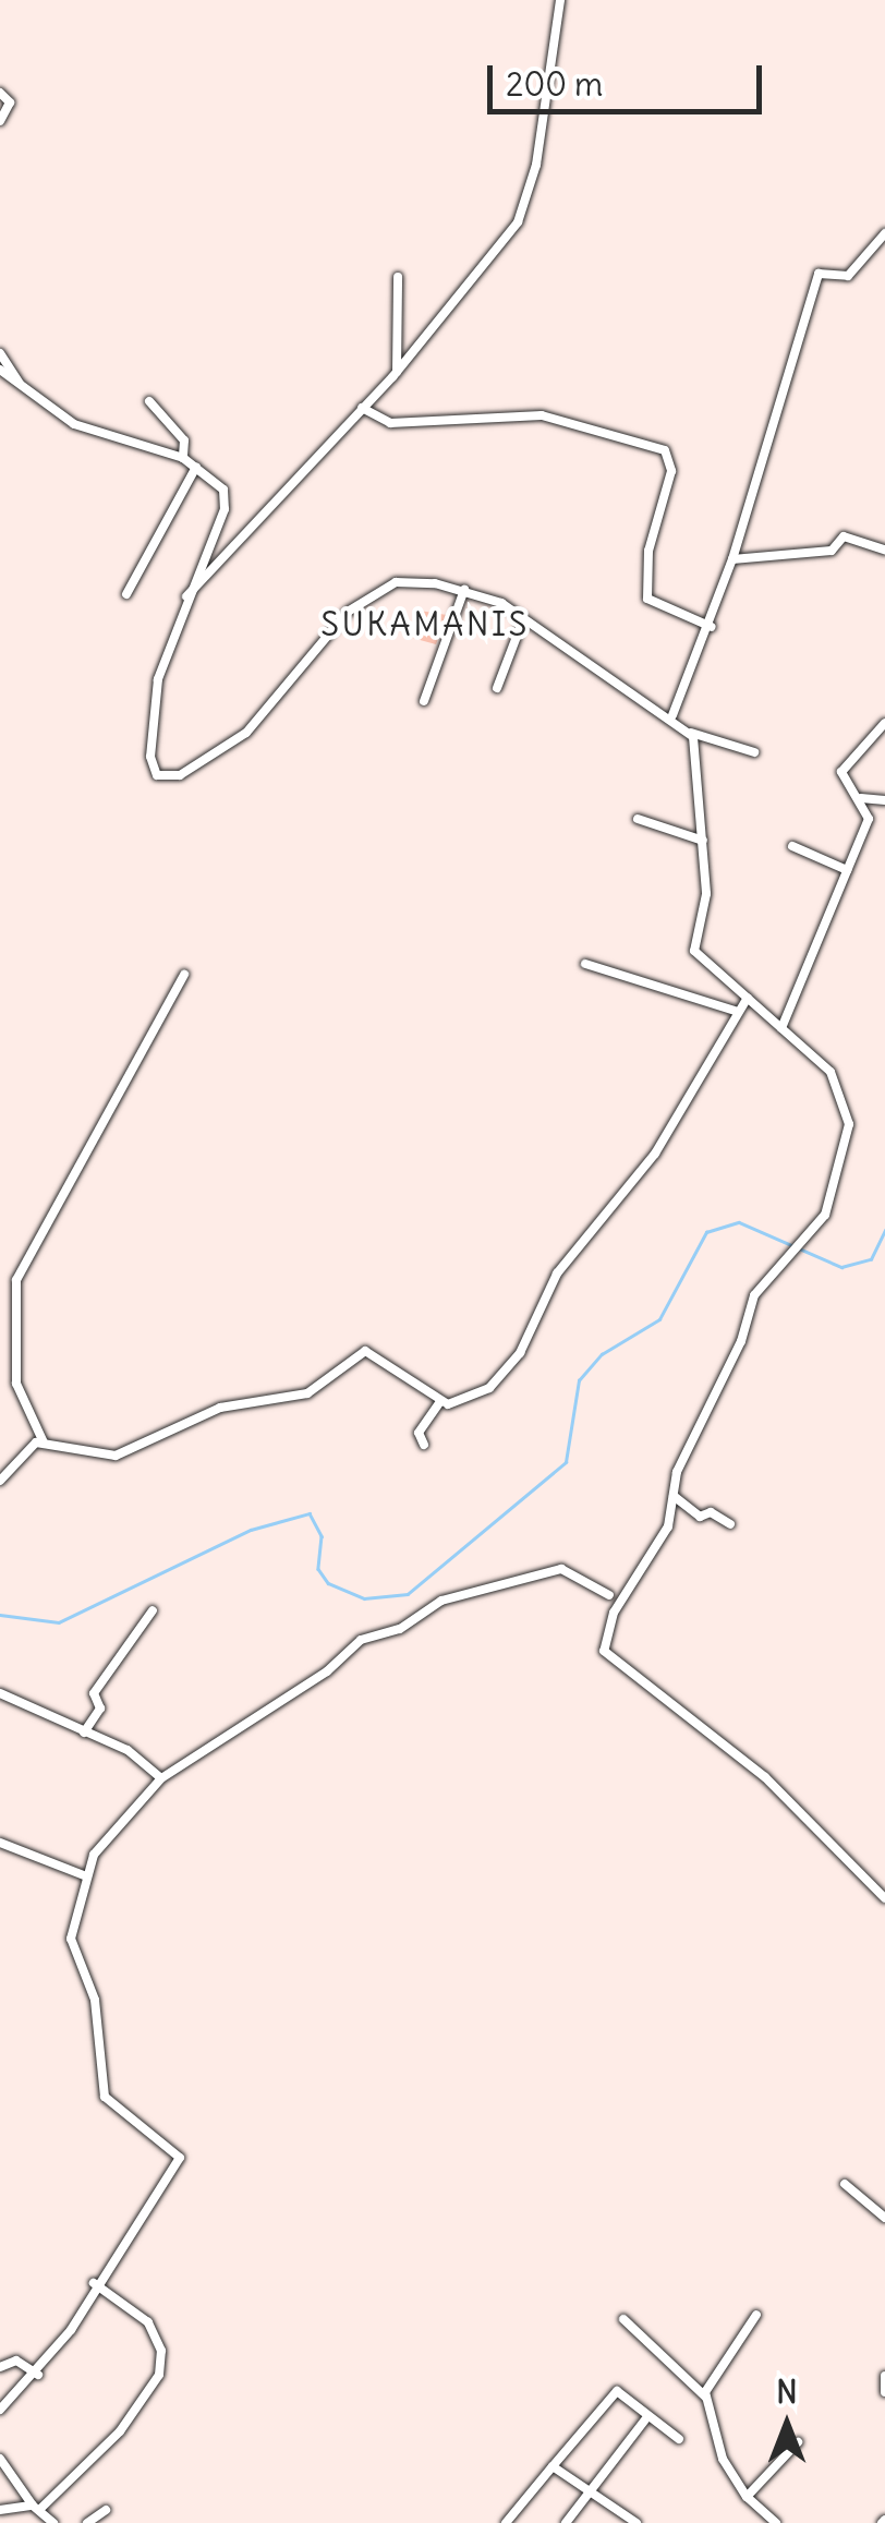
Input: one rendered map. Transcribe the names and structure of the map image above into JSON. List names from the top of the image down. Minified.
{"districts":["SUKAMANIS"],"scale_bar":"200 m","north":"top"}
